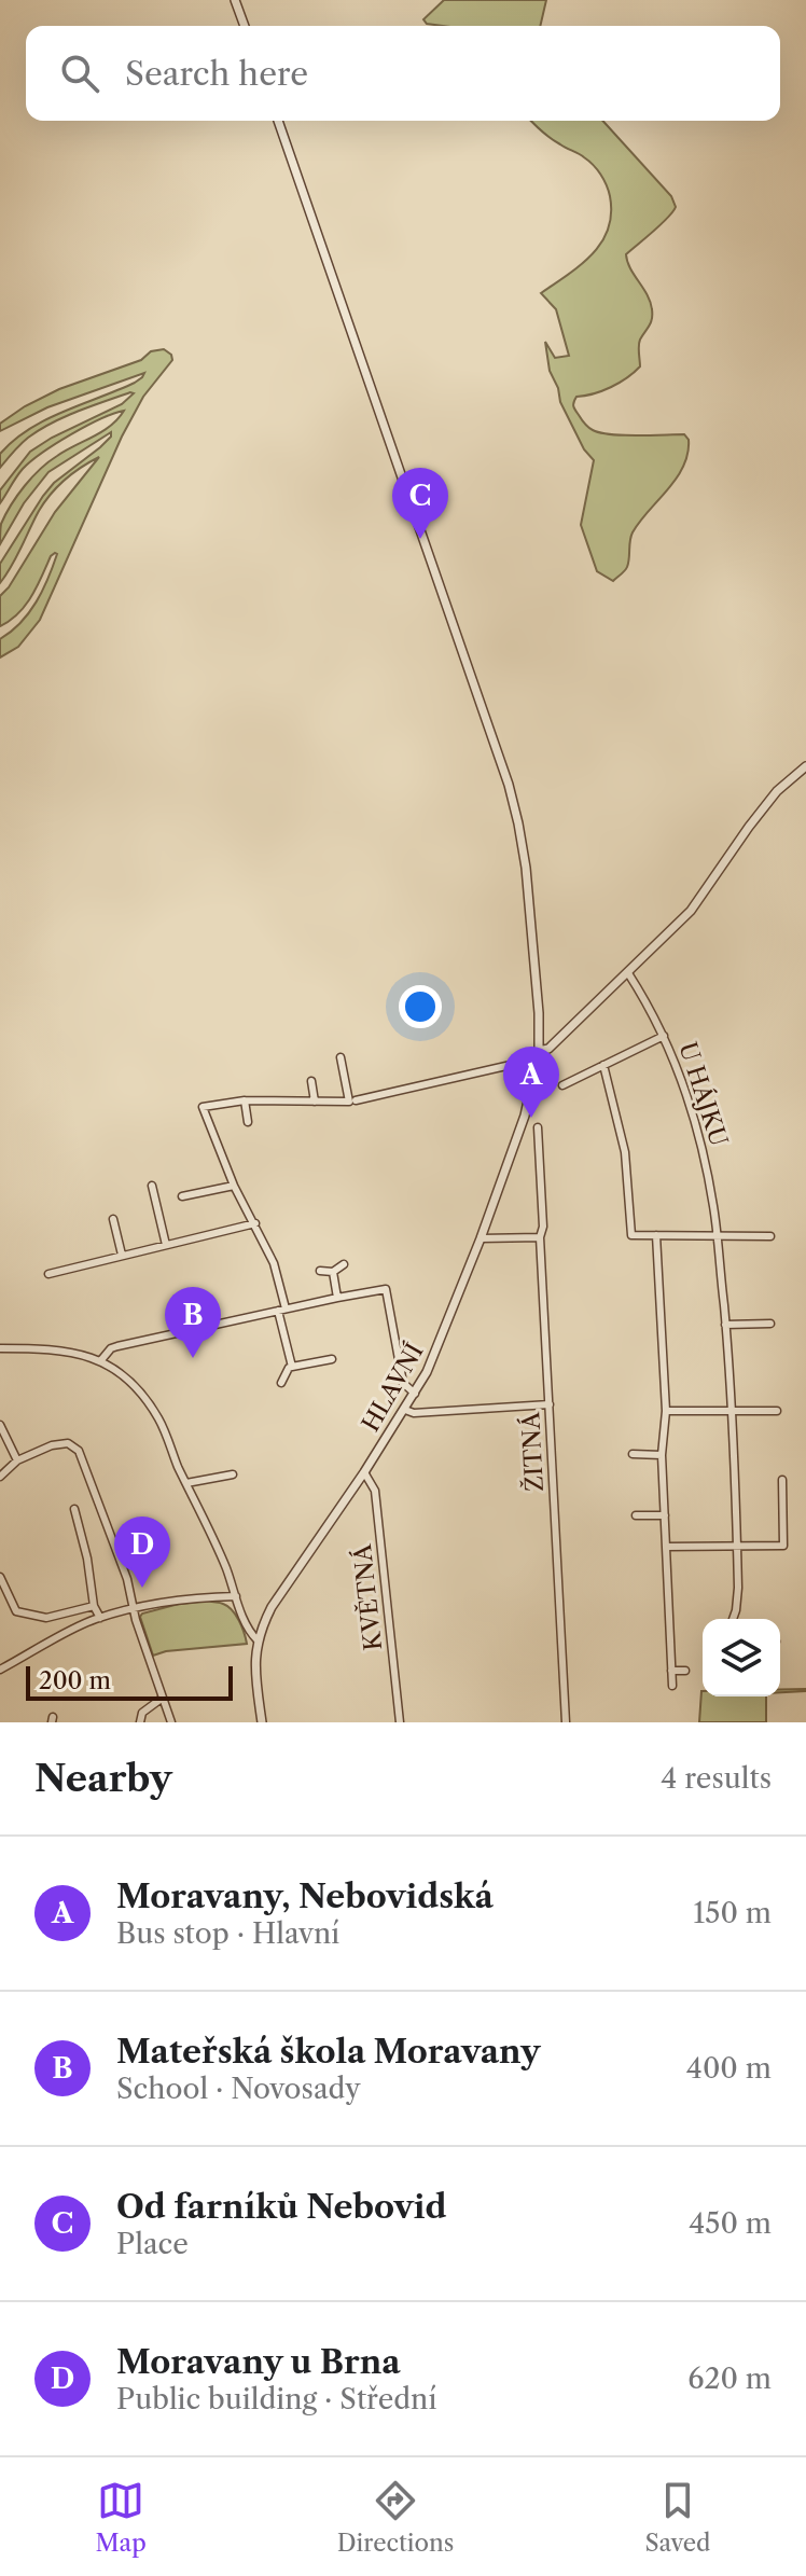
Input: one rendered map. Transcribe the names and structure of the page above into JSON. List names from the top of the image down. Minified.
{"streets":{"street":["U HÁJKU","HLAVNÍ","ŽITNÁ","KVĚTNÁ"]},"crossings":[["HLAVNÍ","KVĚTNÁ"]],"scale_bar":"200 m","page":{"search":"Search here","pins":["C","A","B","D"],"scale":"200 m","heading":["Nearby","4 results"],"list":[{"mark":"A","name":"Moravany, Nebovidská","note":"Bus stop · Hlavní","value":"150 m"},{"mark":"B","name":"Mateřská škola Moravany","note":"School · Novosady","value":"400 m"},{"mark":"C","name":"Od farníků Nebovid","note":"Place","value":"450 m"},{"mark":"D","name":"Moravany u Brna","note":"Public building · Střední","value":"620 m"}],"nav":["Map","Directions","Saved"]}}
